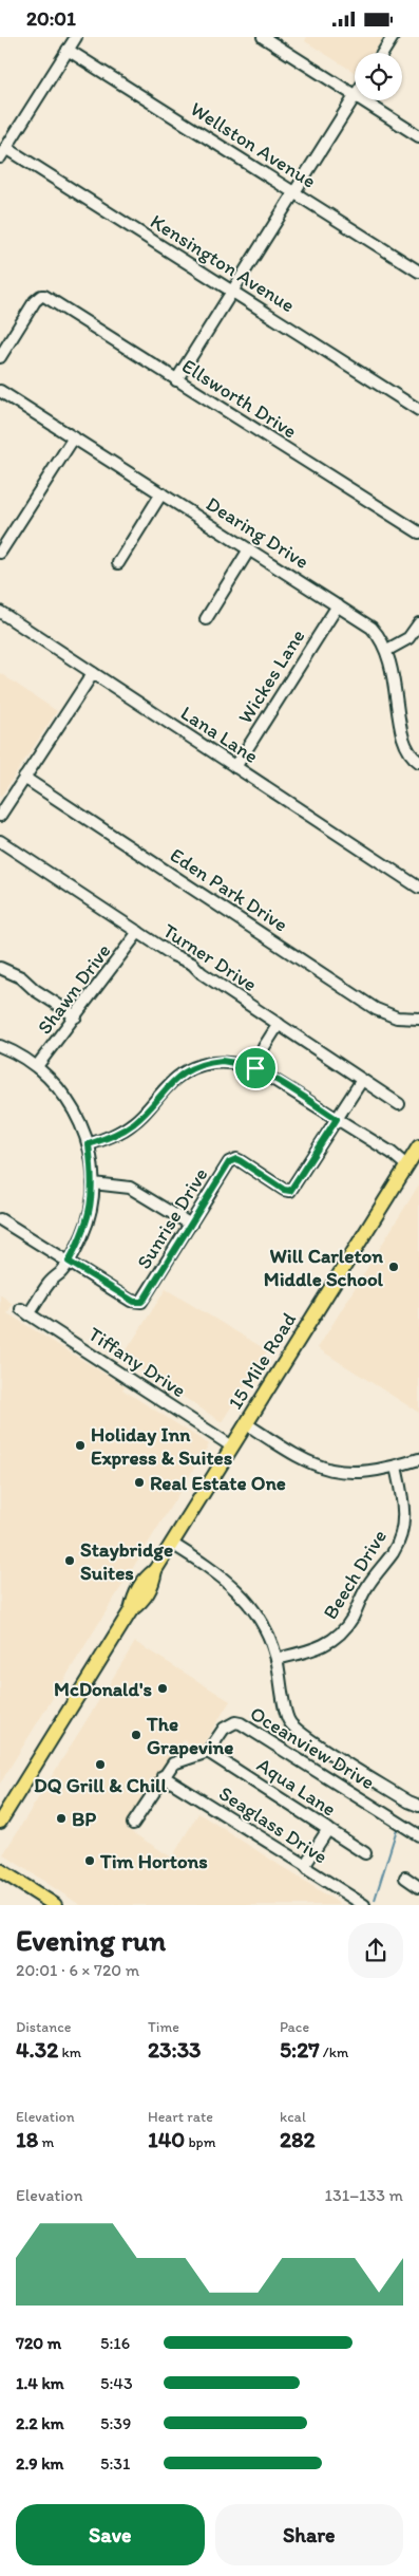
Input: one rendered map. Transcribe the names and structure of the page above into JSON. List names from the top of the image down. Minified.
{"streets":{"main road":["15 Mile Road"],"street":["Wellston Avenue","Kensington Avenue","Ellsworth Drive","Dearing Drive","Wickes Lane","Lana Lane","Eden Park Drive","Turner Drive","Shawn Drive","Sunrise Drive","Tiffany Drive","Beech Drive","Oceanview Drive","Aqua Lane","Seaglass Drive"]},"crossings":[["Dearing Drive","Wickes Lane"],["Wickes Lane","Lana Lane"],["Turner Drive","Shawn Drive"],["Turner Drive","Sunrise Drive"],["Sunrise Drive","Tiffany Drive"],["15 Mile Road","Tiffany Drive"],["Oceanview Drive","Aqua Lane"]],"places":["Will Carleton Middle School","Holiday Inn Express & Suites","Real Estate One","Staybridge Suites","McDonald's","The Grapevine","DQ Grill & Chill","BP","Tim Hortons"],"page":{"status":"20:01","heading":["Evening run","20:01 · 6 × 720 m"],"stats":[["Distance","4.32 km"],["Time","23:33"],["Pace","5:27 /km"],["Elevation","18 m"],["Heart rate","140 bpm"],["kcal","282"]],"chart":["Elevation","131–133 m"],"list":[{"name":"720 m","note":"5:16"},{"name":"1.4 km","note":"5:43"},{"name":"2.2 km","note":"5:39"},{"name":"2.9 km","note":"5:31"}],"buttons":["Save","Share"]}}
